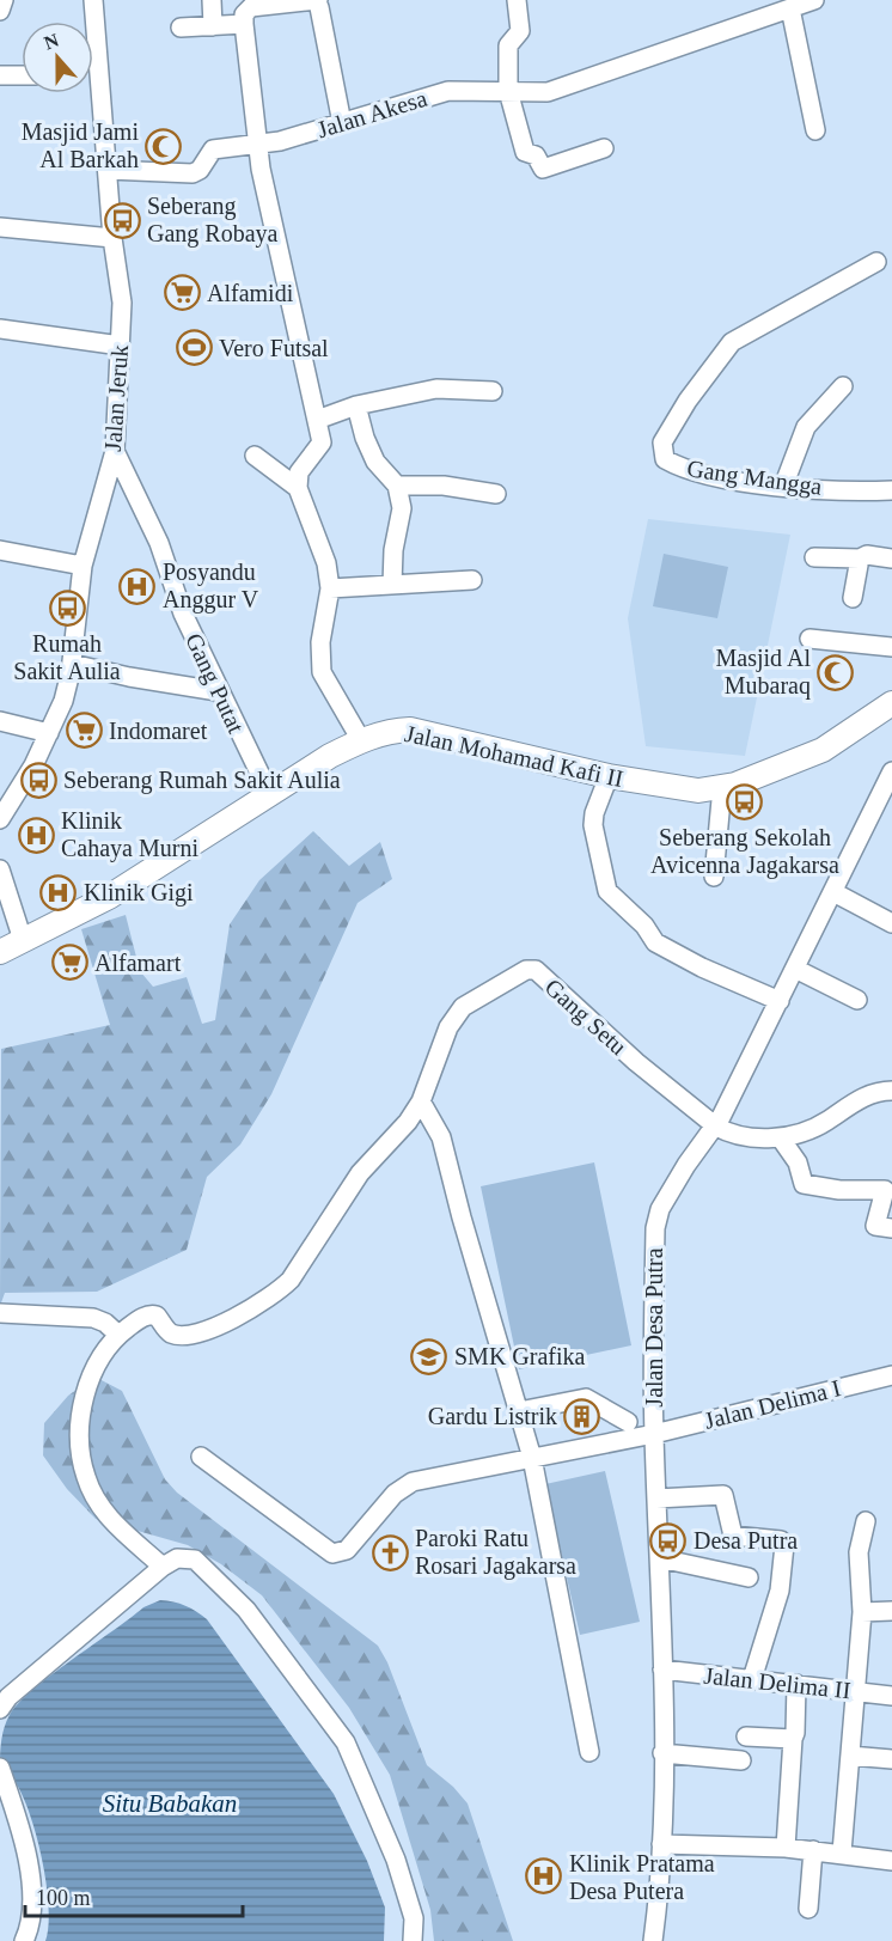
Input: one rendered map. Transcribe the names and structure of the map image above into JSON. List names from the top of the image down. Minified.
{"streets":{"main road":["Jalan Mohamad Kafi II"],"street":["Jalan Akesa","Jalan Jeruk","Gang Mangga","Gang Putat","Gang Setu","Jalan Desa Putra","Jalan Delima I","Jalan Delima II"]},"crossings":[["Jalan Akesa","Jalan Jeruk"],["Jalan Jeruk","Gang Putat"],["Gang Putat","Jalan Mohamad Kafi II"],["Gang Setu","Jalan Desa Putra"],["Jalan Desa Putra","Jalan Delima I"],["Jalan Desa Putra","Jalan Delima II"]],"water":["Situ Babakan"],"places":{"mosque":["Masjid Jami Al Barkah","Masjid Al Mubaraq"],"bus stop":["Seberang Gang Robaya","Rumah Sakit Aulia","Seberang Rumah Sakit Aulia","Seberang Sekolah Avicenna Jagakarsa","Desa Putra"],"supermarket":["Alfamidi","Indomaret","Alfamart"],"sports":["Vero Futsal"],"hospital":["Posyandu Anggur V","Klinik Cahaya Murni","Klinik Gigi","Klinik Pratama Desa Putera"],"school or university":["SMK Grafika"],"building":["Gardu Listrik"],"church":["Paroki Ratu Rosari Jagakarsa"]},"scale_bar":"100 m","north":"top"}
